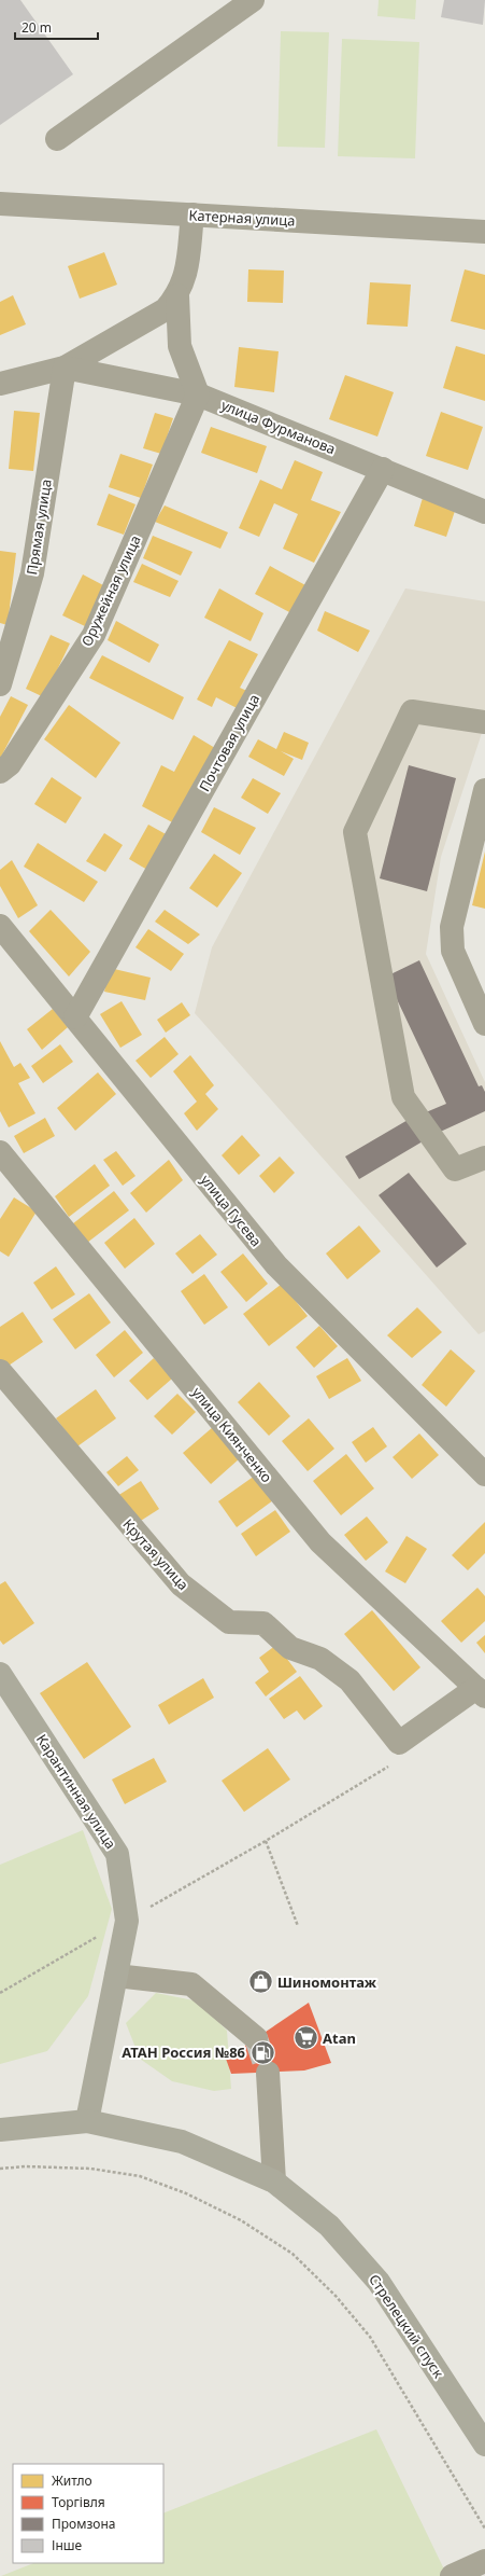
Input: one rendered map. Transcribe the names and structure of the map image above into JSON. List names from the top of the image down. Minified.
{"streets":{"main road":["Карантинная улица","Стрелецкий спуск"],"street":["Катерная улица","улица Фурманова","Прямая улица","Оружейная улица","Почтовая улица","улица Гусева","улица Киянченко","Крутая улица"]},"crossings":[["Катерная улица","улица Фурманова"],["улица Фурманова","Прямая улица"],["улица Фурманова","Оружейная улица"],["улица Фурманова","Почтовая улица"],["Почтовая улица","улица Гусева"],["улица Киянченко","Крутая улица"],["Карантинная улица","Стрелецкий спуск"]],"places":{"shop":["Шиномонтаж"],"supermarket":["Atan"],"fuel station":["АТАН Россия №86"]},"legend":["Житло","Торгівля","Промзона","Інше"],"scale_bar":"20 m"}
